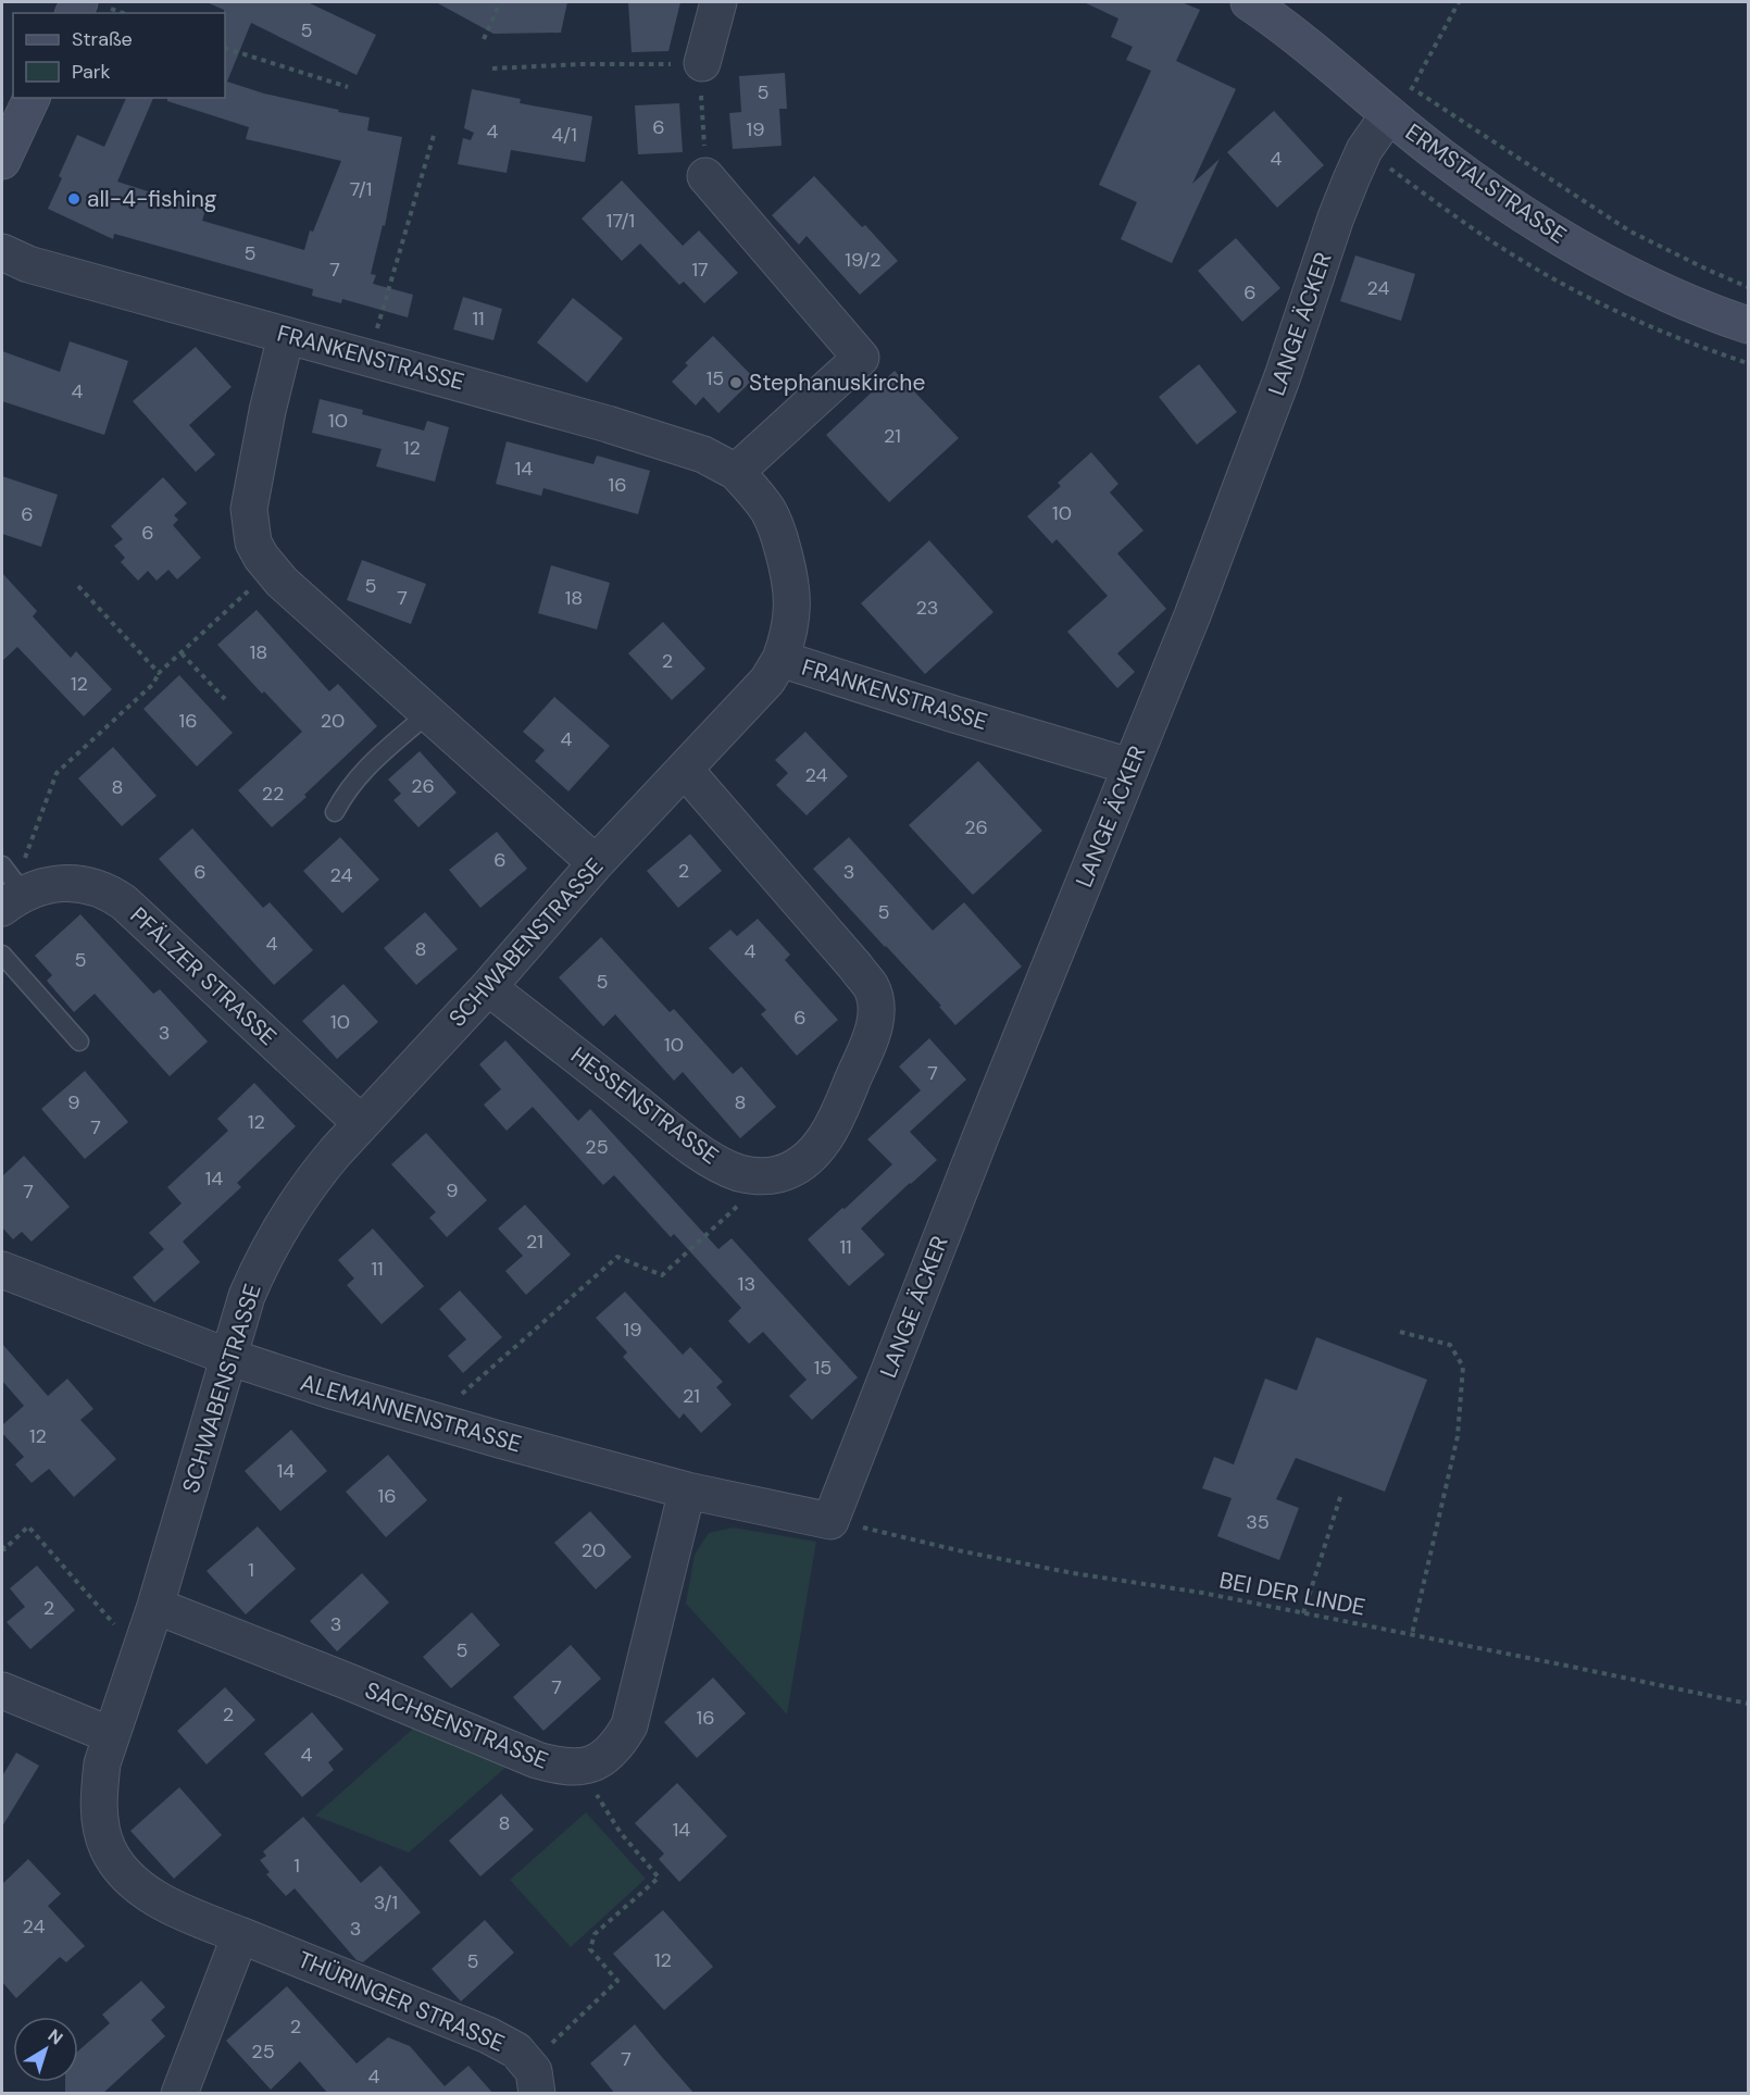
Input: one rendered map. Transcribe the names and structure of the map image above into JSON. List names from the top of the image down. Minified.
{"streets":{"street":["ERMSTALSTRASSE","LANGE ÄCKER","FRANKENSTRASSE","SCHWABENSTRASSE","PFÄLZER STRASSE","HESSENSTRASSE","ALEMANNENSTRASSE","SACHSENSTRASSE","THÜRINGER STRASSE"],"path":["BEI DER LINDE"]},"crossings":[["ERMSTALSTRASSE","LANGE ÄCKER"],["LANGE ÄCKER","FRANKENSTRASSE"],["LANGE ÄCKER","ALEMANNENSTRASSE"],["LANGE ÄCKER","BEI DER LINDE"],["FRANKENSTRASSE","SCHWABENSTRASSE"],["SCHWABENSTRASSE","PFÄLZER STRASSE"],["SCHWABENSTRASSE","HESSENSTRASSE"],["SCHWABENSTRASSE","ALEMANNENSTRASSE"],["SCHWABENSTRASSE","SACHSENSTRASSE"],["SCHWABENSTRASSE","THÜRINGER STRASSE"],["ALEMANNENSTRASSE","BEI DER LINDE"]],"places":["all-4-fishing","Stephanuskirche"],"house_numbers":["5","5","6","19","4","4/1","4","7/1","17/1","5","19/2","7","17","24","6","11","15","4","10","21","12","14","16","10","6","6","5","7","18","23","18","2","12","16","20","4","24","26","8","22","26","6","2","6","3","24","5","4","8","4","5","5","6","10","3","10","7","9","8","12","7","25","14","9","7","21","11","11","13","19","15","21","12","14","16","35","20","1","2","3","5","7","2","16","4","8","14","1","3/1","24","3","12","5","2","25","7","4"],"legend":["Straße","Park"],"north":"top right"}
